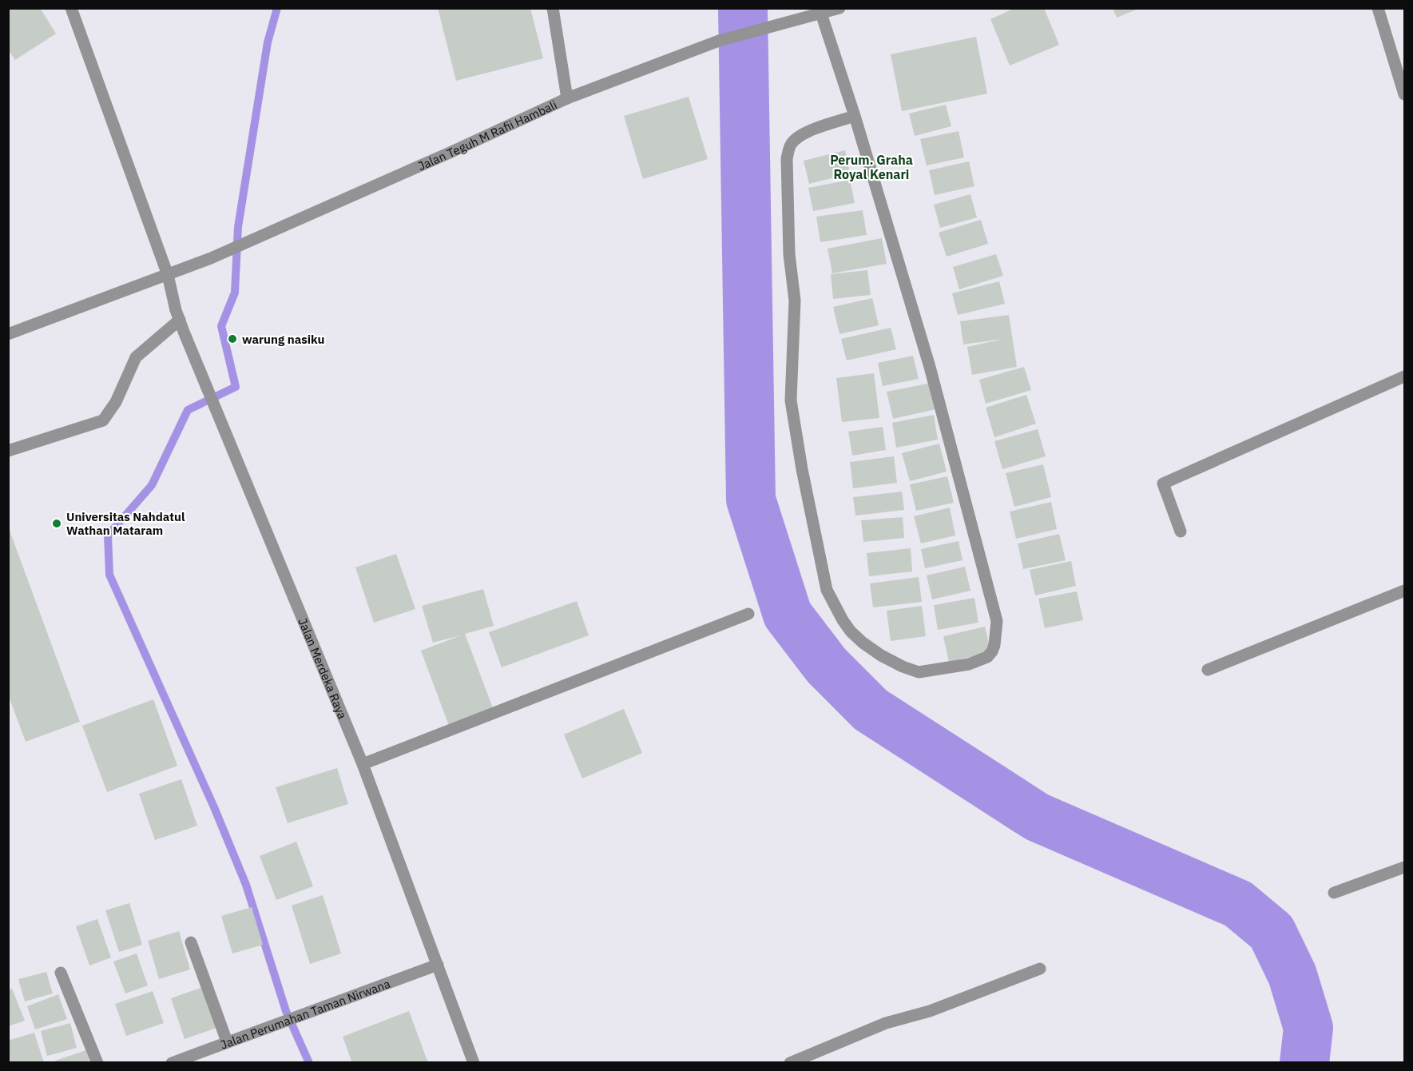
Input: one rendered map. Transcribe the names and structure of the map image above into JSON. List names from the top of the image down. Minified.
{"streets":{"street":["Jalan Teguh M Rafii Hambali","Jalan Merdeka Raya","Jalan Perumahan Taman Nirwana"]},"crossings":[["Jalan Teguh M Rafii Hambali","Jalan Merdeka Raya"],["Jalan Merdeka Raya","Jalan Perumahan Taman Nirwana"]],"districts":["Perum. Graha Royal Kenari"],"places":["warung nasiku","Universitas Nahdatul Wathan Mataram"]}
